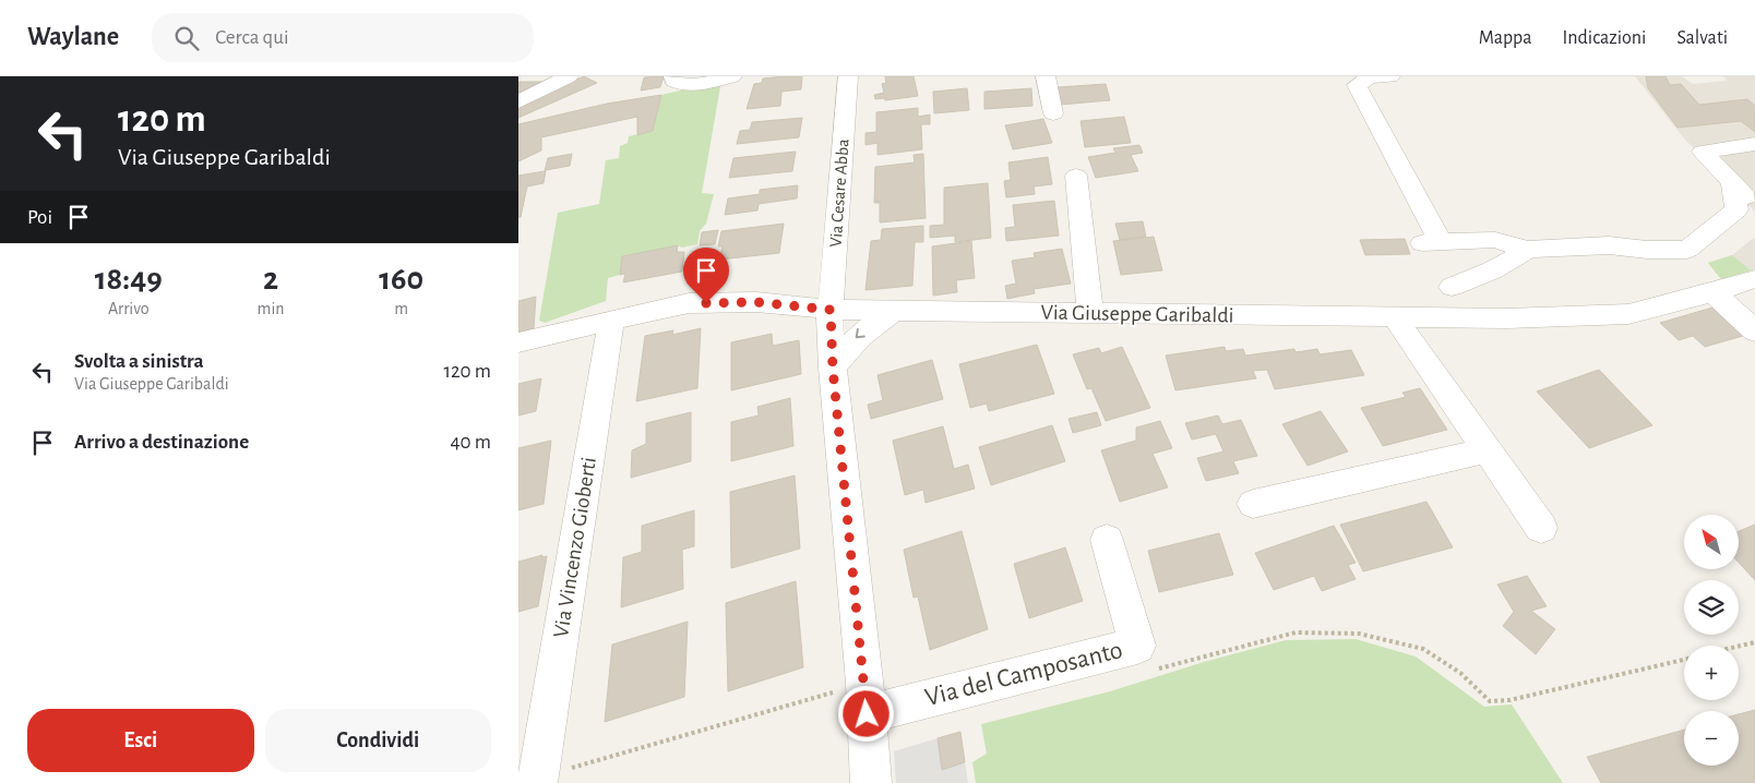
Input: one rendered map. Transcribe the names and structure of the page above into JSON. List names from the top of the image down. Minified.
{"streets":{"street":["Via Cesare Abba","Via Giuseppe Garibaldi","Via Vincenzo Gioberti","Via del Camposanto"]},"crossings":[["Via Cesare Abba","Via Giuseppe Garibaldi"],["Via Giuseppe Garibaldi","Via Vincenzo Gioberti"]],"north":"top left","page":{"header":"Waylane","search":"Cerca qui","nav":["Mappa","Indicazioni","Salvati"],"turn":["120 m","Via Giuseppe Garibaldi"],"then":"Poi","eta":["18:49","Arrivo","2","min","160","m"],"list":[{"name":"Svolta a sinistra","note":"Via Giuseppe Garibaldi","value":"120 m"},{"name":"Arrivo a destinazione","value":"40 m"}],"map_buttons":["+","−"],"buttons":["Esci","Condividi"]}}
